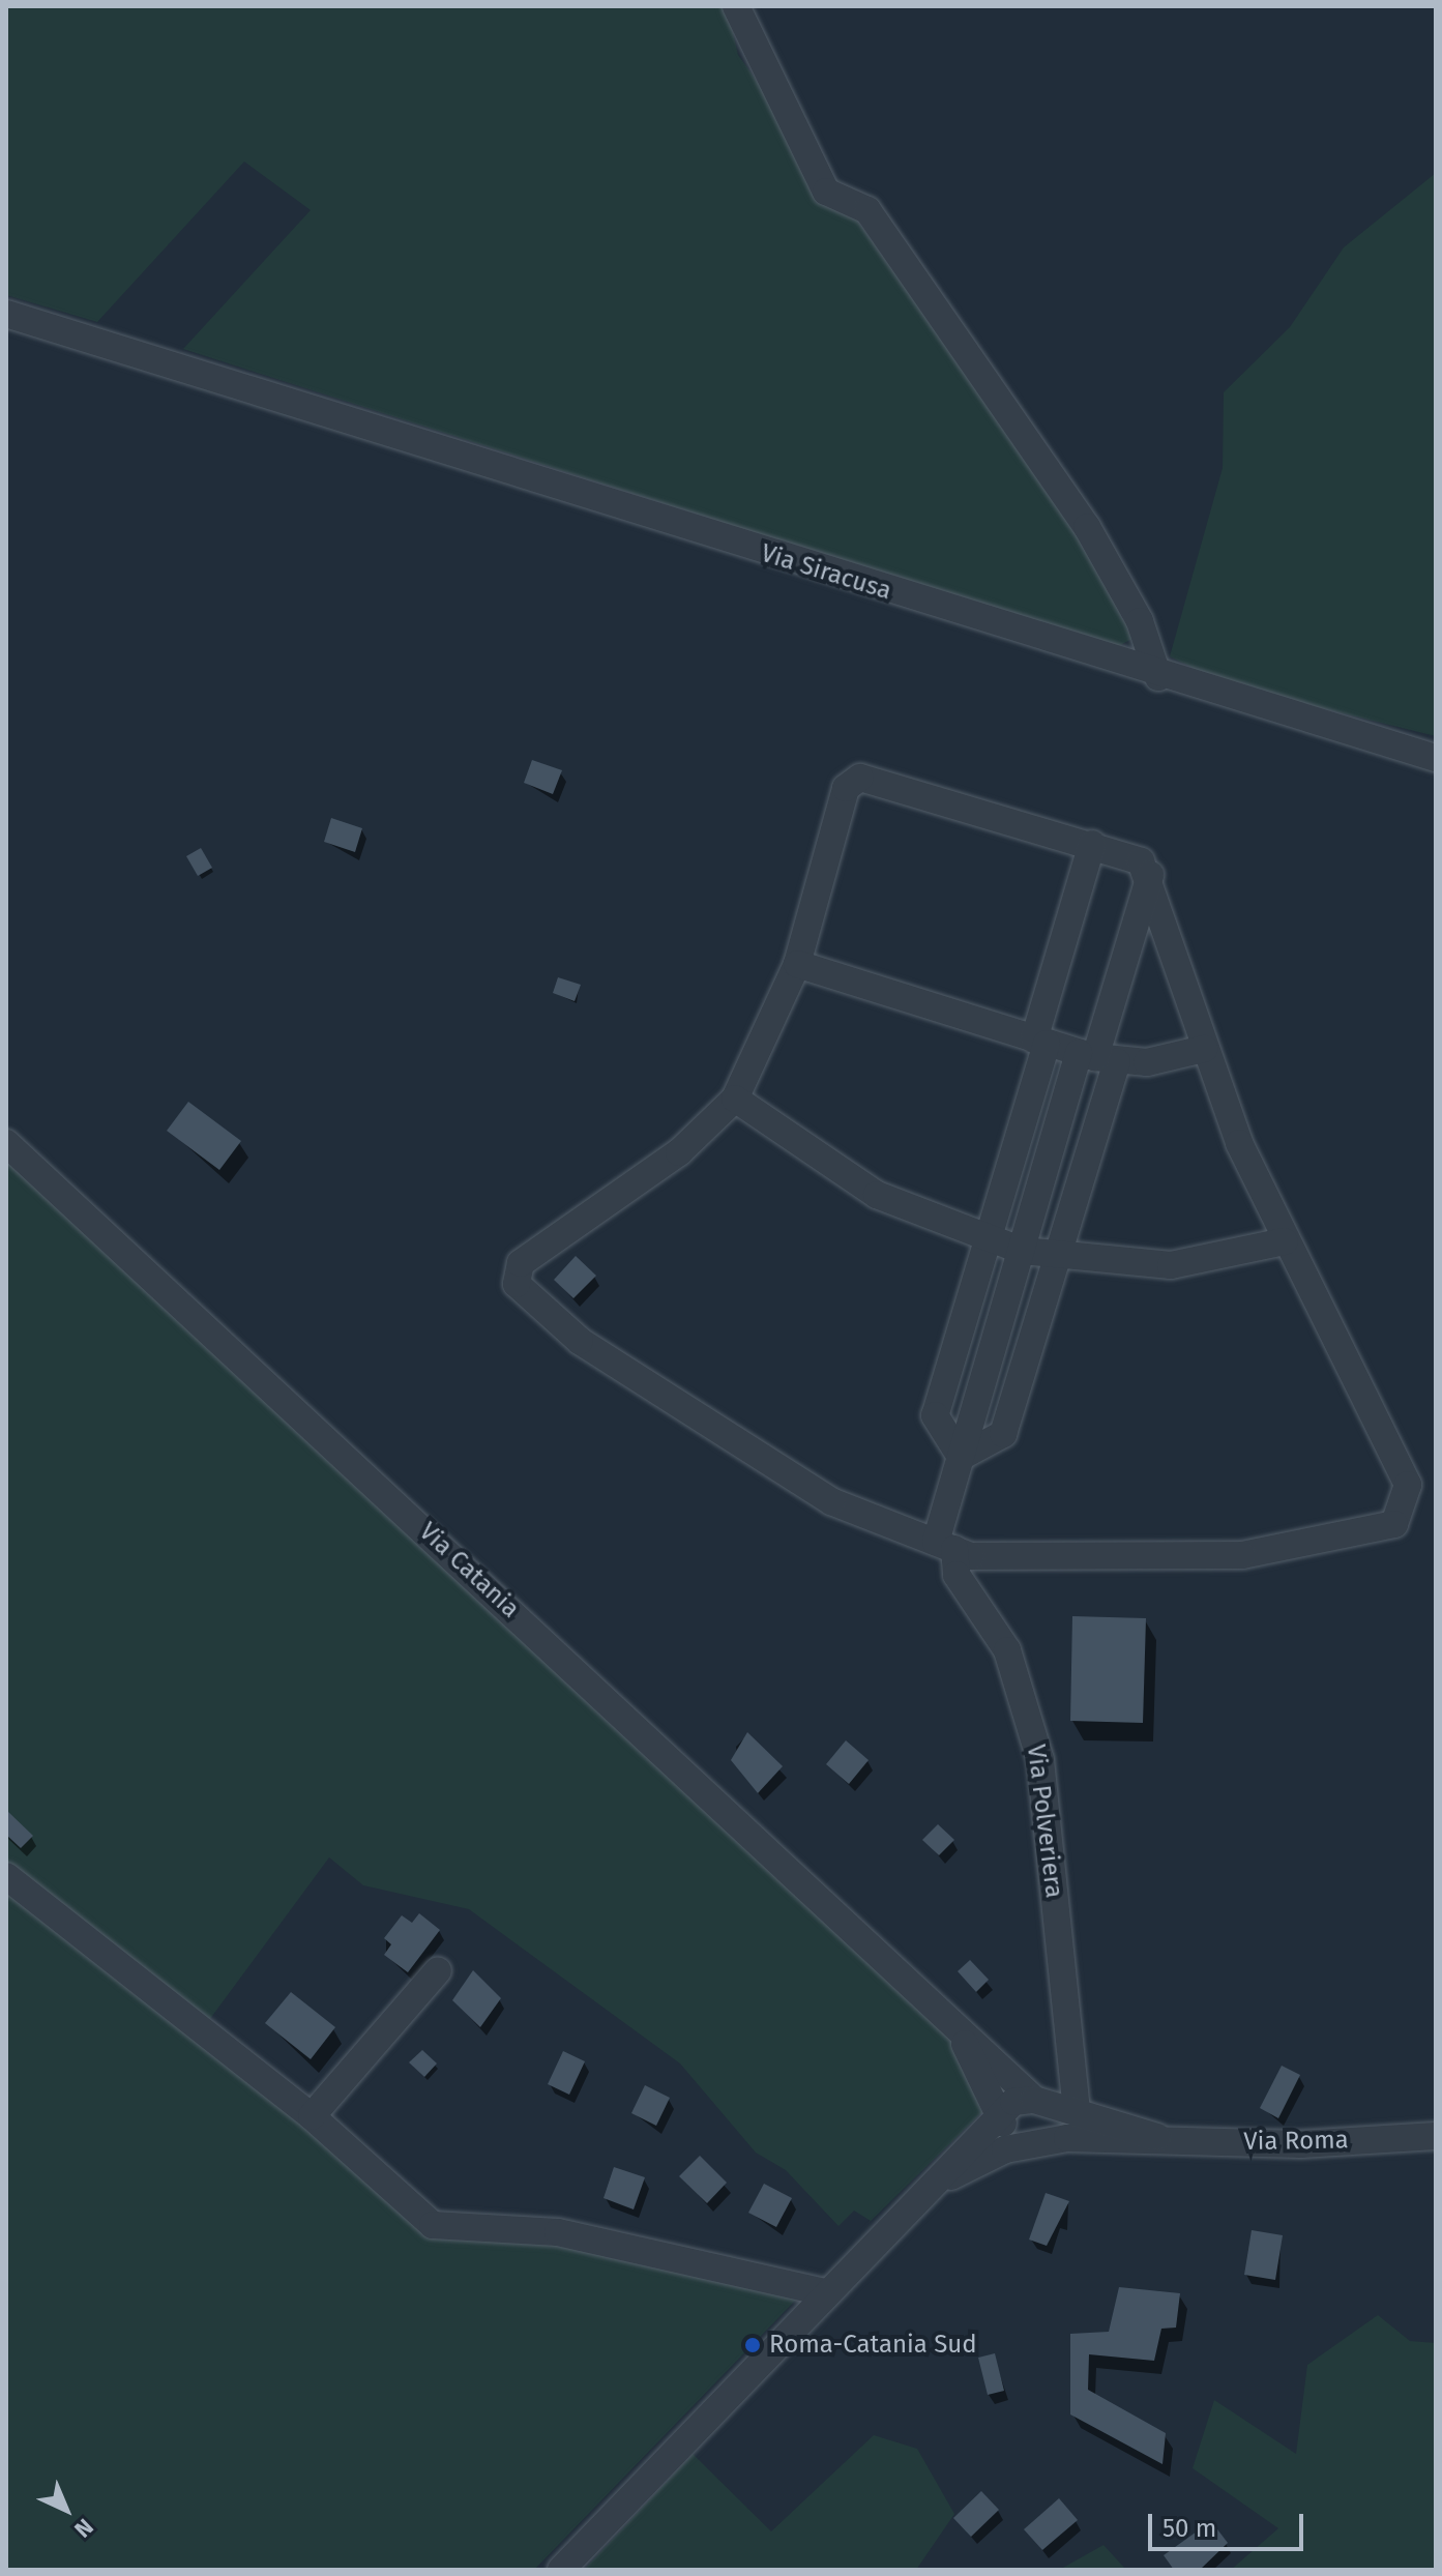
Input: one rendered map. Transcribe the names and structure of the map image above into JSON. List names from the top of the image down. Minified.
{"streets":{"street":["Via Siracusa","Via Catania","Via Polveriera","Via Roma"]},"places":["Roma-Catania Sud"],"scale_bar":"50 m","north":"bottom right"}
